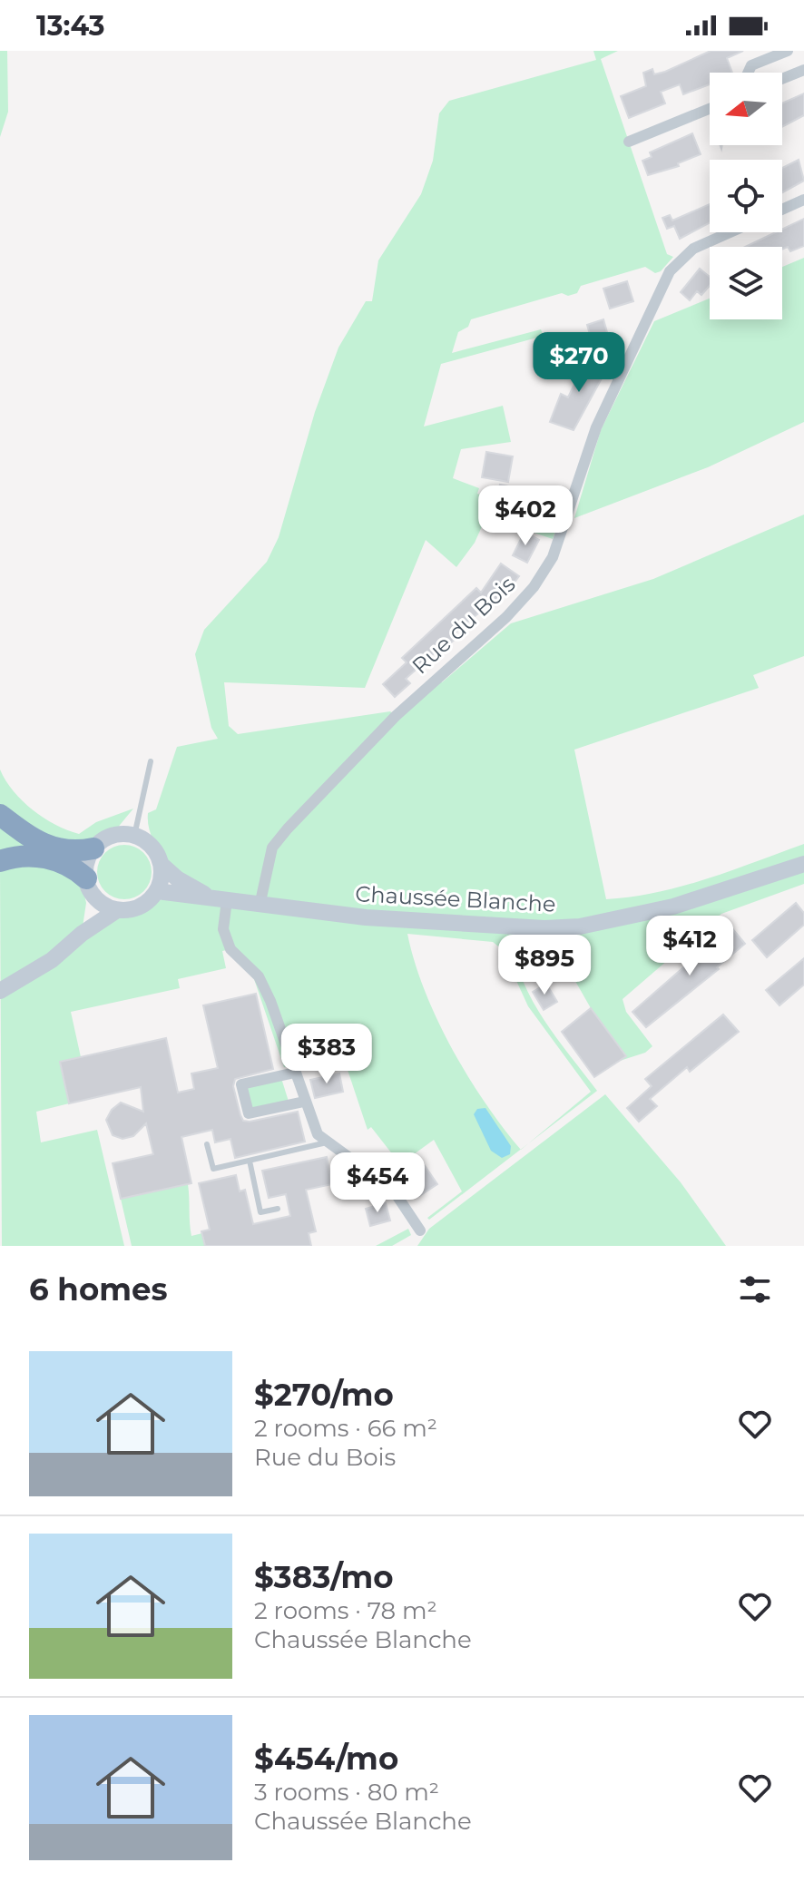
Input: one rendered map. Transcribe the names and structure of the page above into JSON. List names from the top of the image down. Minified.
{"streets":{"main road":["Chaussée Blanche"],"street":["Rue du Bois"]},"crossings":[["Rue du Bois","Chaussée Blanche"]],"north":"left","page":{"status":"13:43","price":["$270","$402","$412","$895","$383","$454"],"heading":"6 homes","list":[{"name":"$270/mo","note":"2 rooms · 66 m² · Rue du Bois"},{"name":"$383/mo","note":"2 rooms · 78 m² · Chaussée Blanche"},{"name":"$454/mo","note":"3 rooms · 80 m² · Chaussée Blanche"}]}}
